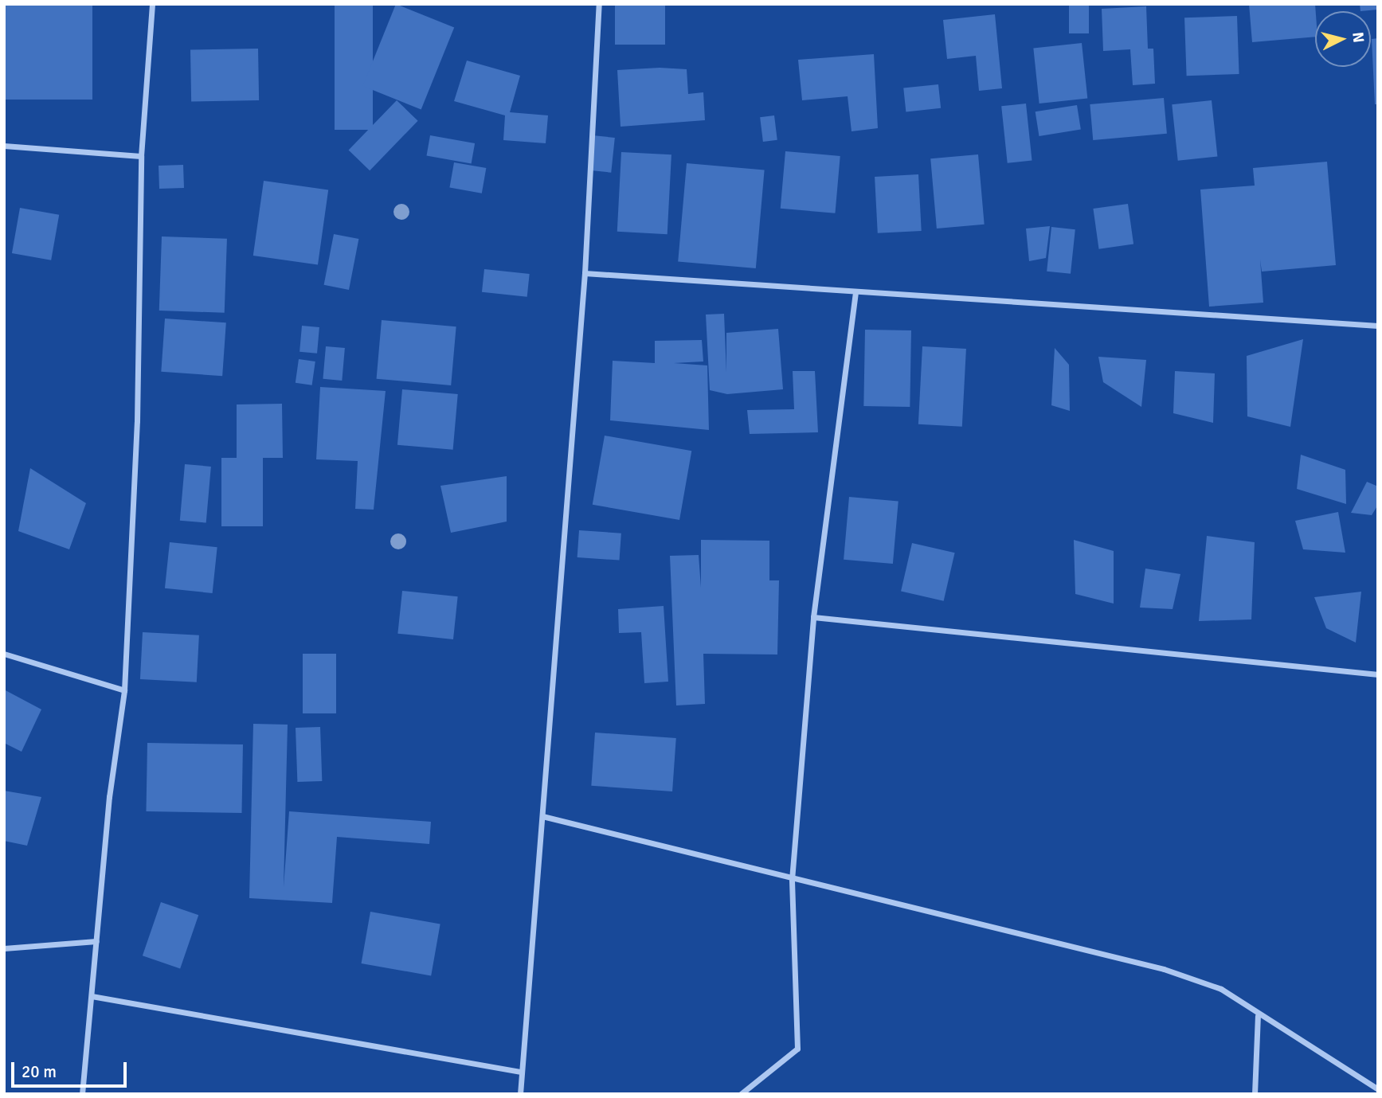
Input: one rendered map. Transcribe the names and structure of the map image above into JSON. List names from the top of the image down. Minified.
{"scale_bar":"20 m","north":"right"}
